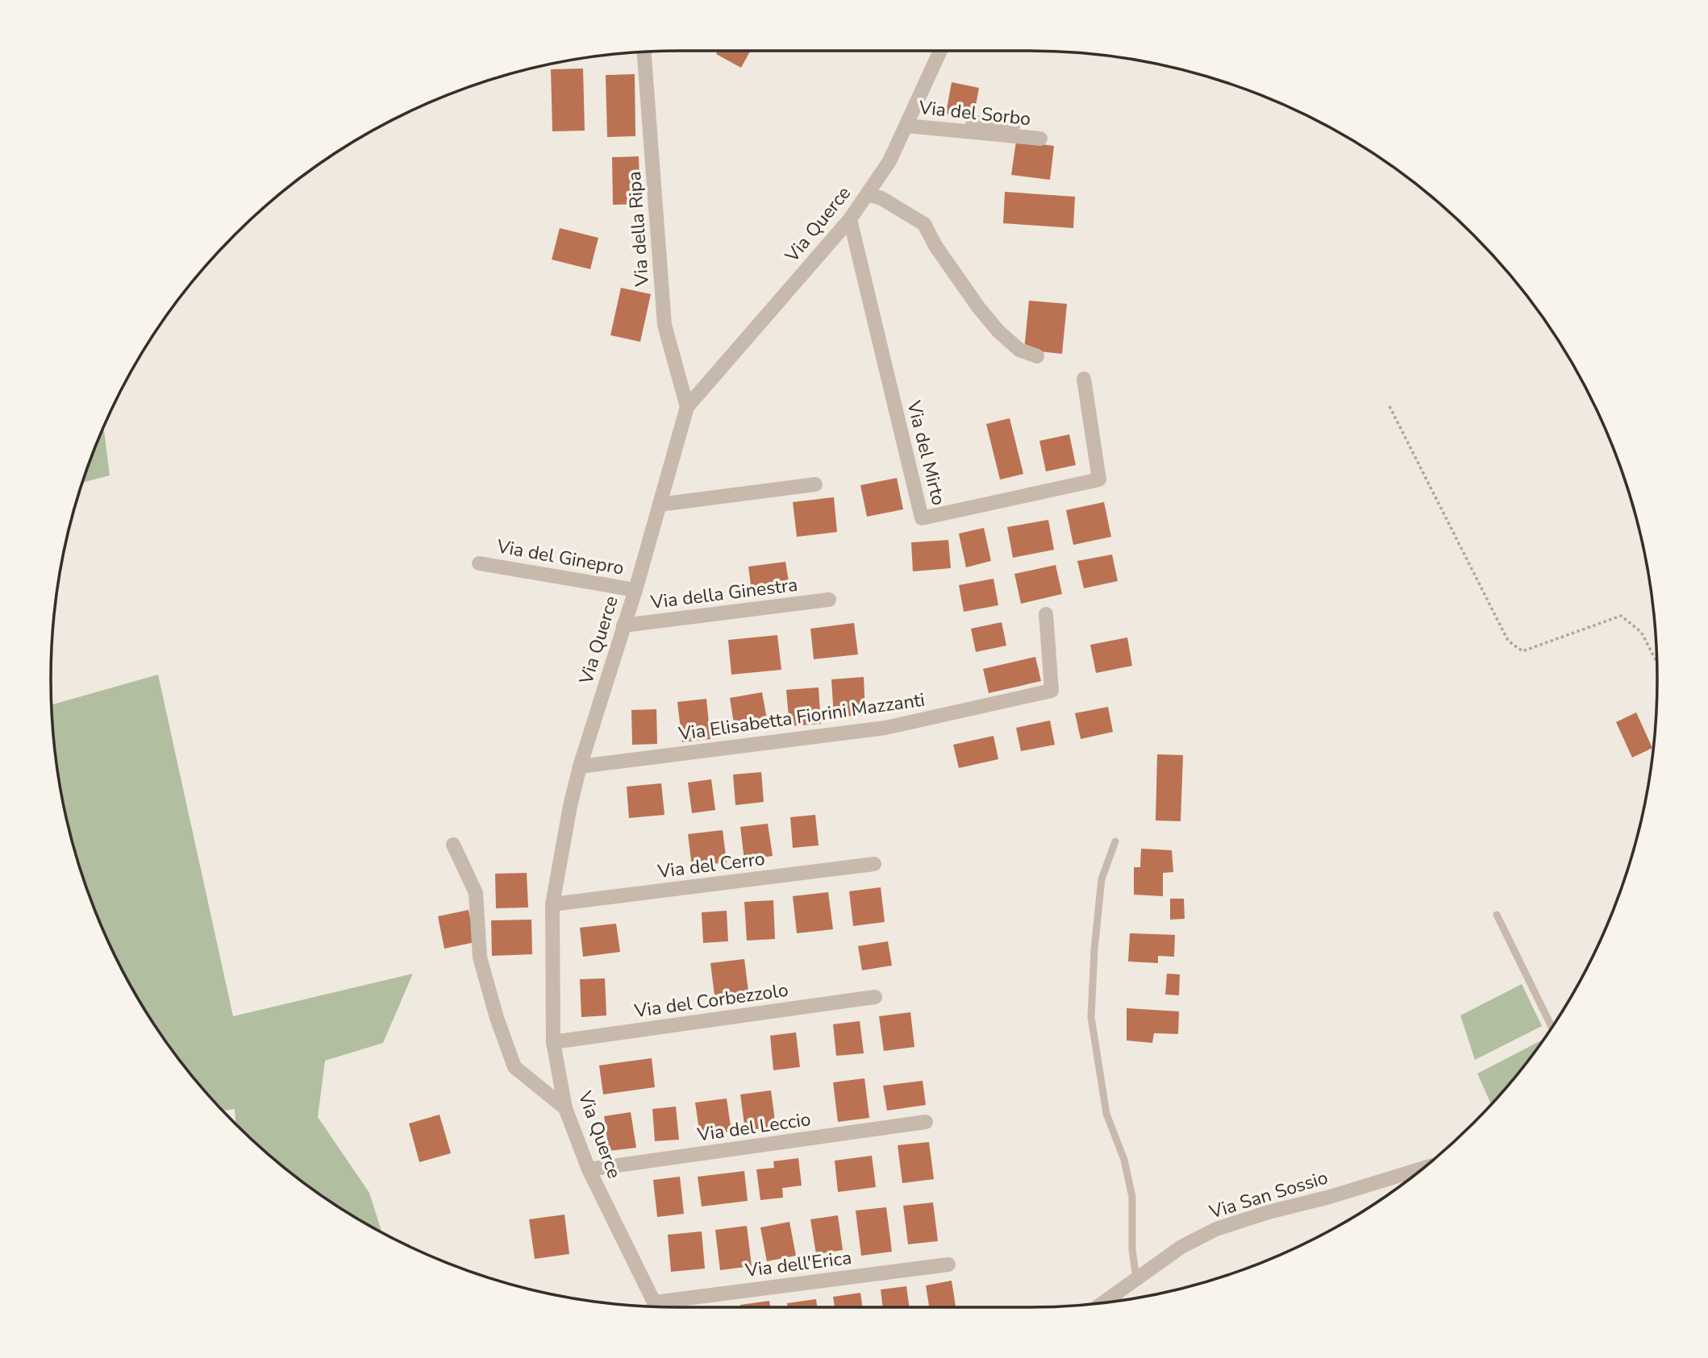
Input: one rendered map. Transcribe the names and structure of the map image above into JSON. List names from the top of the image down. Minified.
{"streets":{"street":["Via del Sorbo","Via Querce","Via della Ripa","Via del Mirto","Via del Ginepro","Via della Ginestra","Via Elisabetta Fiorini Mazzanti","Via del Cerro","Via del Corbezzolo","Via del Leccio","Via San Sossio","Via dell'Erica"]},"crossings":[["Via del Sorbo","Via Querce"],["Via Querce","Via della Ripa"],["Via Querce","Via del Mirto"],["Via Querce","Via del Ginepro"],["Via Querce","Via della Ginestra"],["Via Querce","Via Elisabetta Fiorini Mazzanti"],["Via Querce","Via del Cerro"],["Via Querce","Via del Corbezzolo"],["Via Querce","Via del Leccio"]]}
